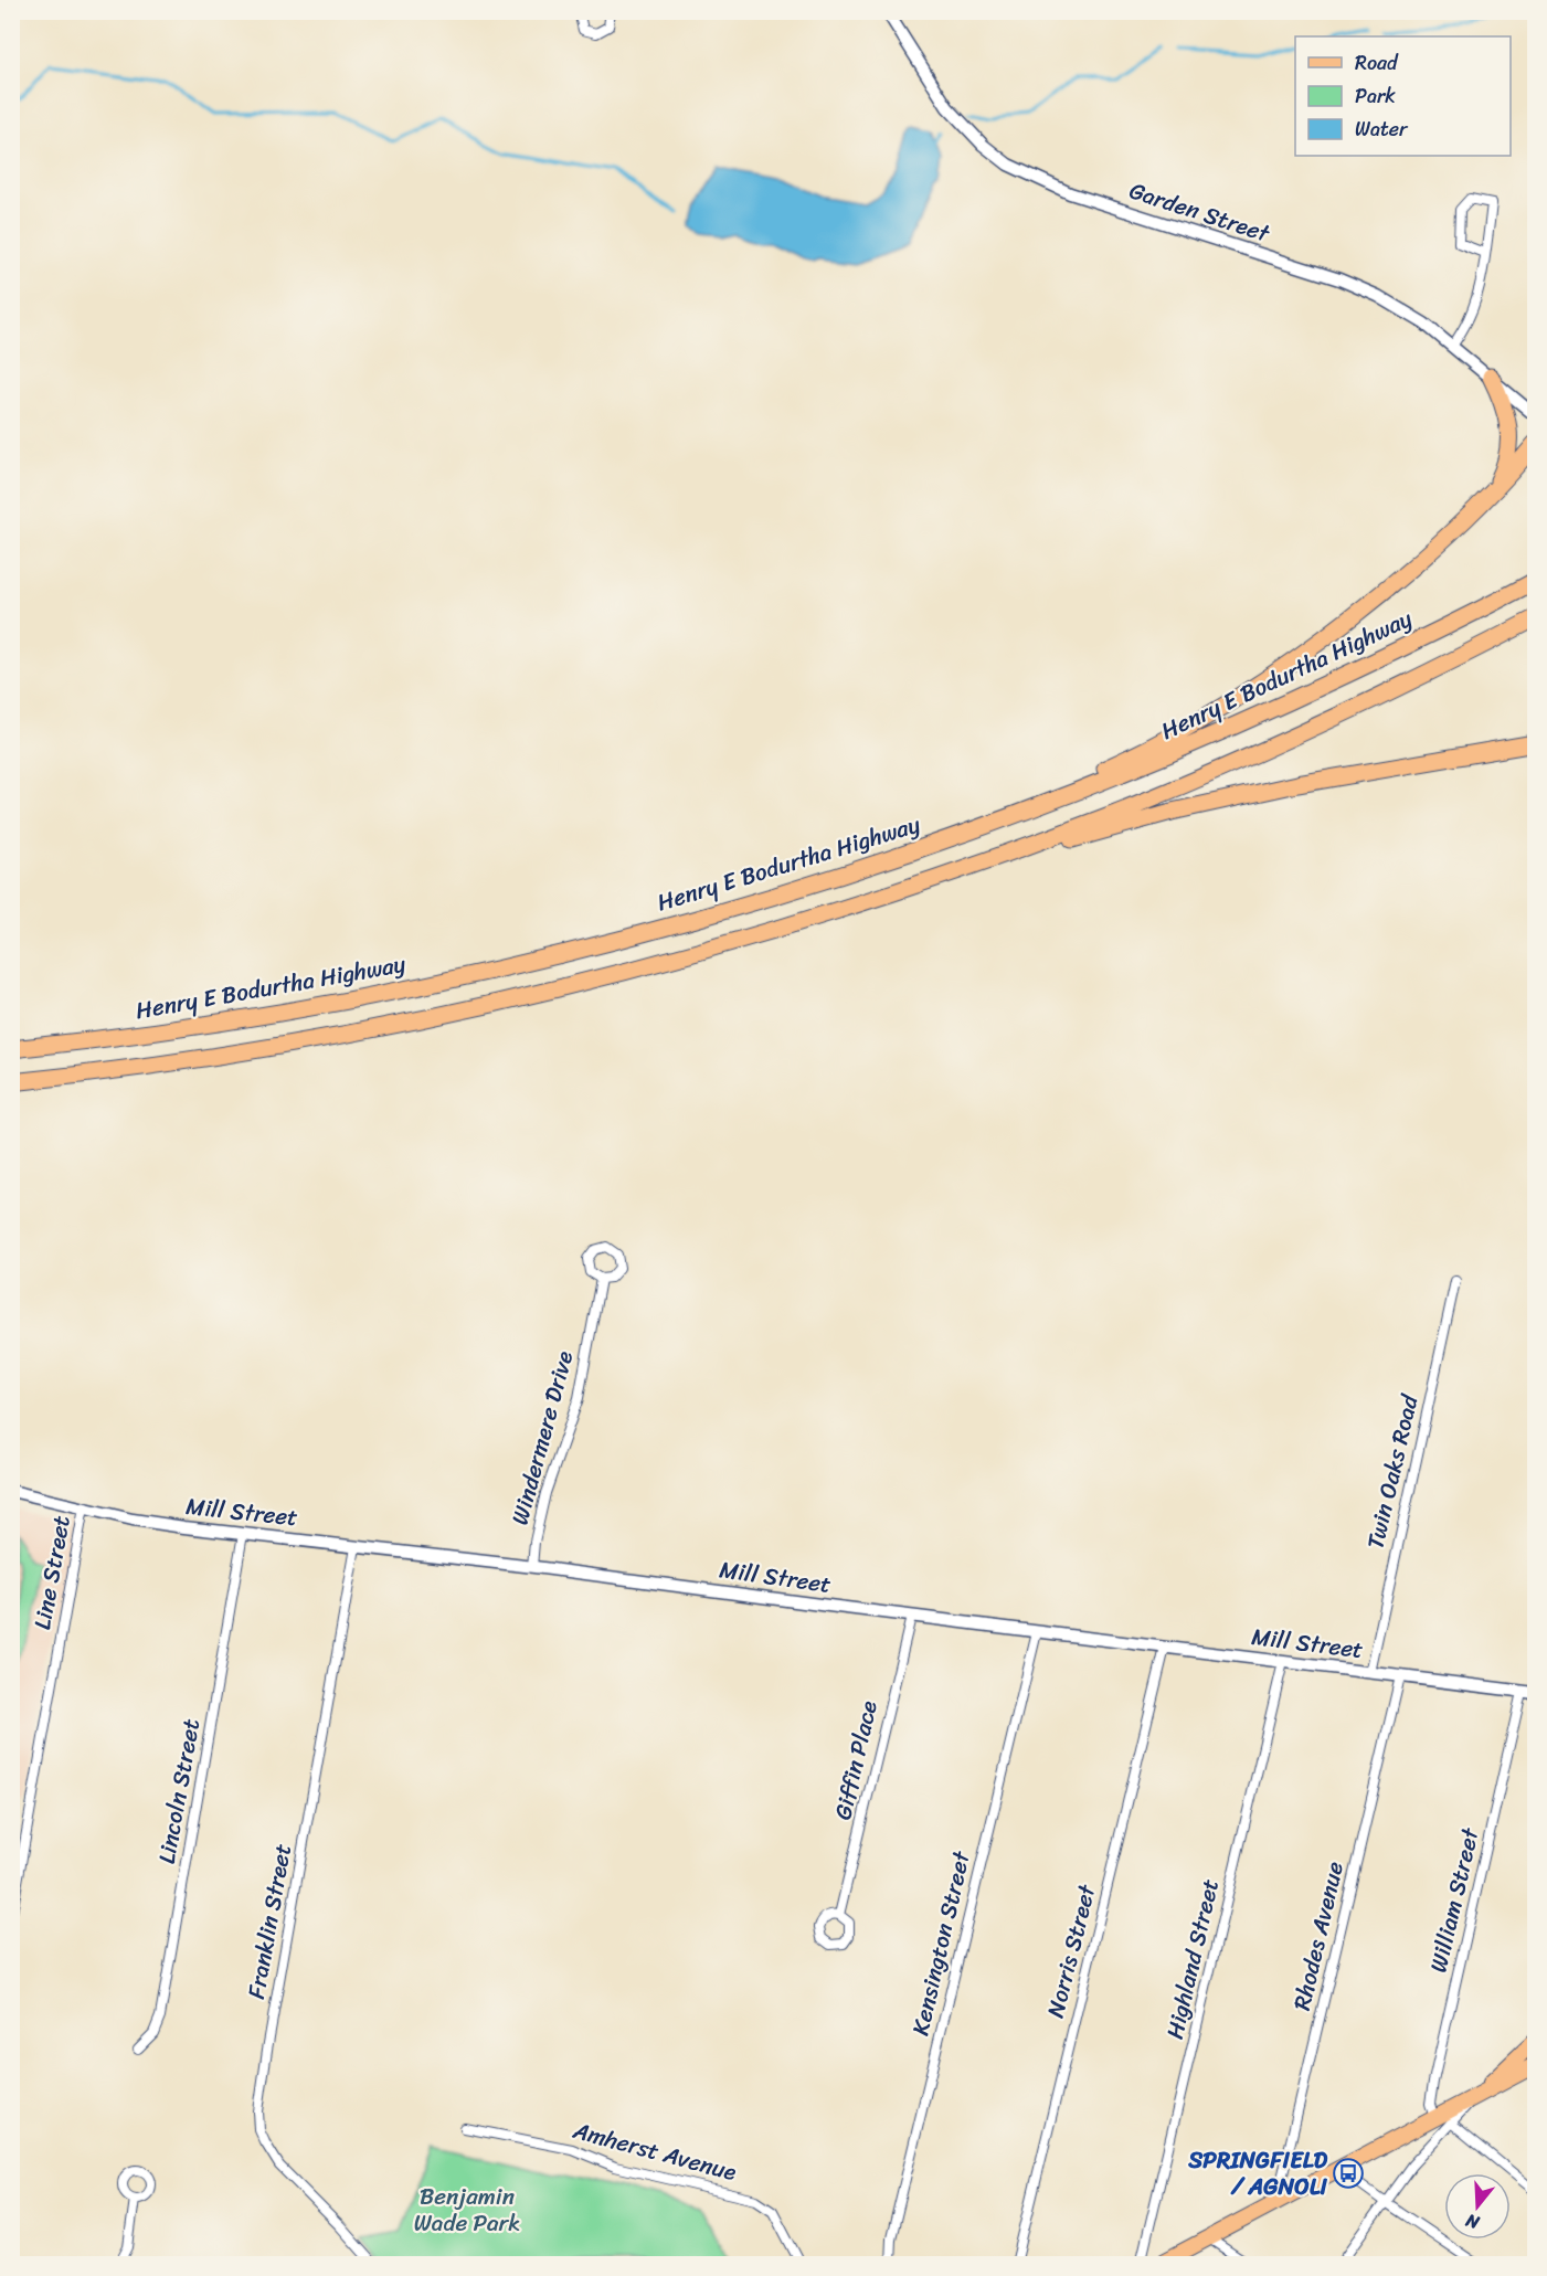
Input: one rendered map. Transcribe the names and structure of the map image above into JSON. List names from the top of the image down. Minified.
{"streets":{"highway":["Henry E Bodurtha Highway"],"street":["Garden Street","Windermere Drive","Twin Oaks Road","Mill Street","Line Street","Giffin Place","Lincoln Street","William Street","Franklin Street","Rhodes Avenue","Kensington Street","Norris Street","Highland Street","Amherst Avenue"]},"crossings":[["Windermere Drive","Mill Street"],["Twin Oaks Road","Mill Street"],["Mill Street","Line Street"],["Mill Street","Giffin Place"],["Mill Street","Lincoln Street"],["Mill Street","William Street"],["Mill Street","Franklin Street"],["Mill Street","Rhodes Avenue"],["Mill Street","Kensington Street"],["Mill Street","Norris Street"],["Mill Street","Highland Street"]],"parks":["Benjamin Wade Park"],"places":{"bus stop":["SPRINGFIELD / AGNOLI"]},"legend":["Road","Park","Water"],"north":"bottom"}
